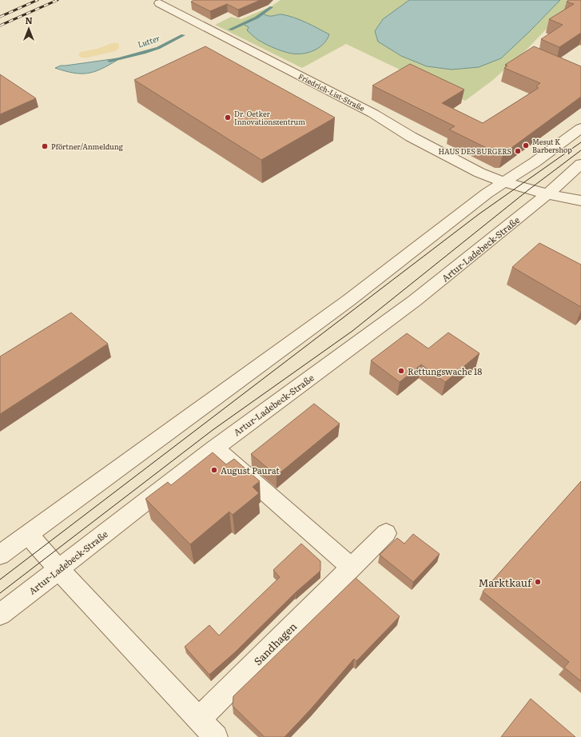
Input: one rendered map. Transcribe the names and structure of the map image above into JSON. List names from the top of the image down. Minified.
{"streets":{"street":["Friedrich-List-Straße","Artur-Ladebeck-Straße","Sandhagen"]},"water":["Lutter"],"places":["Dr. Oetker Innovationszentrum","Mesut K Barbershop","Pförtner/Anmeldung","HAUS DES BURGERS","Rettungswache 18","August Paurat","Marktkauf"],"north":"top"}
